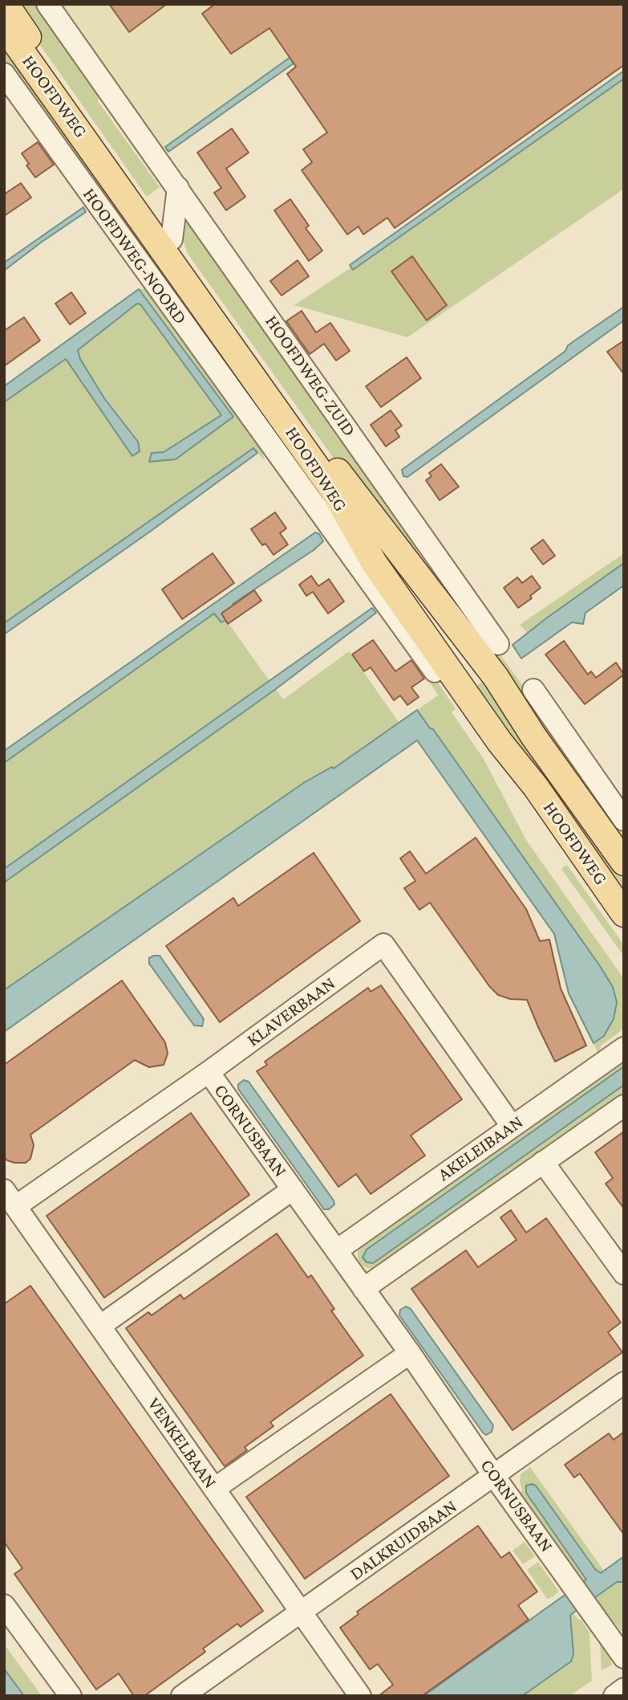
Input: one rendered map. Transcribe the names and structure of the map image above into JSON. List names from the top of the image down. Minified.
{"streets":{"main road":["HOOFDWEG"],"street":["HOOFDWEG-NOORD","HOOFDWEG-ZUID","KLAVERBAAN","CORNUSBAAN","AKELEIBAAN","VENKELBAAN","DALKRUIDBAAN"]},"crossings":[["HOOFDWEG","HOOFDWEG-NOORD"],["HOOFDWEG","HOOFDWEG-ZUID"],["KLAVERBAAN","CORNUSBAAN"],["KLAVERBAAN","AKELEIBAAN"],["KLAVERBAAN","VENKELBAAN"],["CORNUSBAAN","AKELEIBAAN"],["CORNUSBAAN","VENKELBAAN"],["CORNUSBAAN","DALKRUIDBAAN"],["VENKELBAAN","DALKRUIDBAAN"]]}
